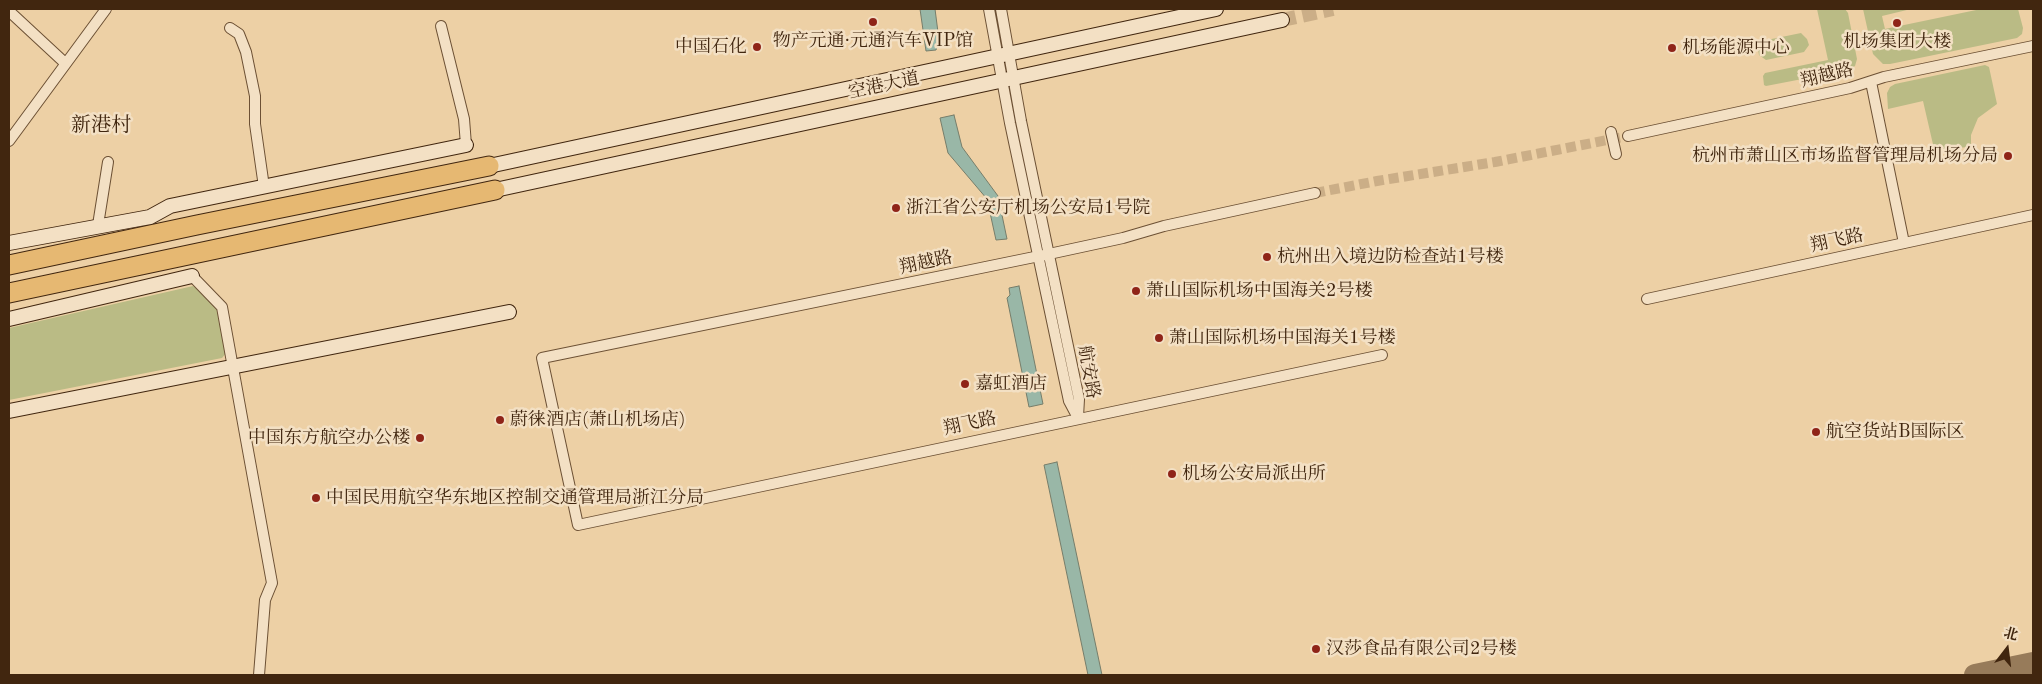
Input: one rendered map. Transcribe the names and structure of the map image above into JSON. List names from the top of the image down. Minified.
{"streets":{"main road":["空港大道"],"street":["翔越路","翔飞路","航安路"]},"crossings":[["翔越路","翔飞路"],["翔越路","航安路"],["空港大道","航安路"],["翔飞路","航安路"]],"districts":["新港村"],"places":["物产元通·元通汽车VIP馆","机场集团大楼","中国石化","机场能源中心","杭州市萧山区市场监督管理局机场分局","浙江省公安厅机场公安局1号院","杭州出入境边防检查站1号楼","萧山国际机场中国海关2号楼","萧山国际机场中国海关1号楼","嘉虹酒店","蔚徕酒店(萧山机场店)","航空货站B国际区","中国东方航空办公楼","机场公安局派出所","中国民用航空华东地区控制交通管理局浙江分局","汉莎食品有限公司2号楼"],"north":"top"}
